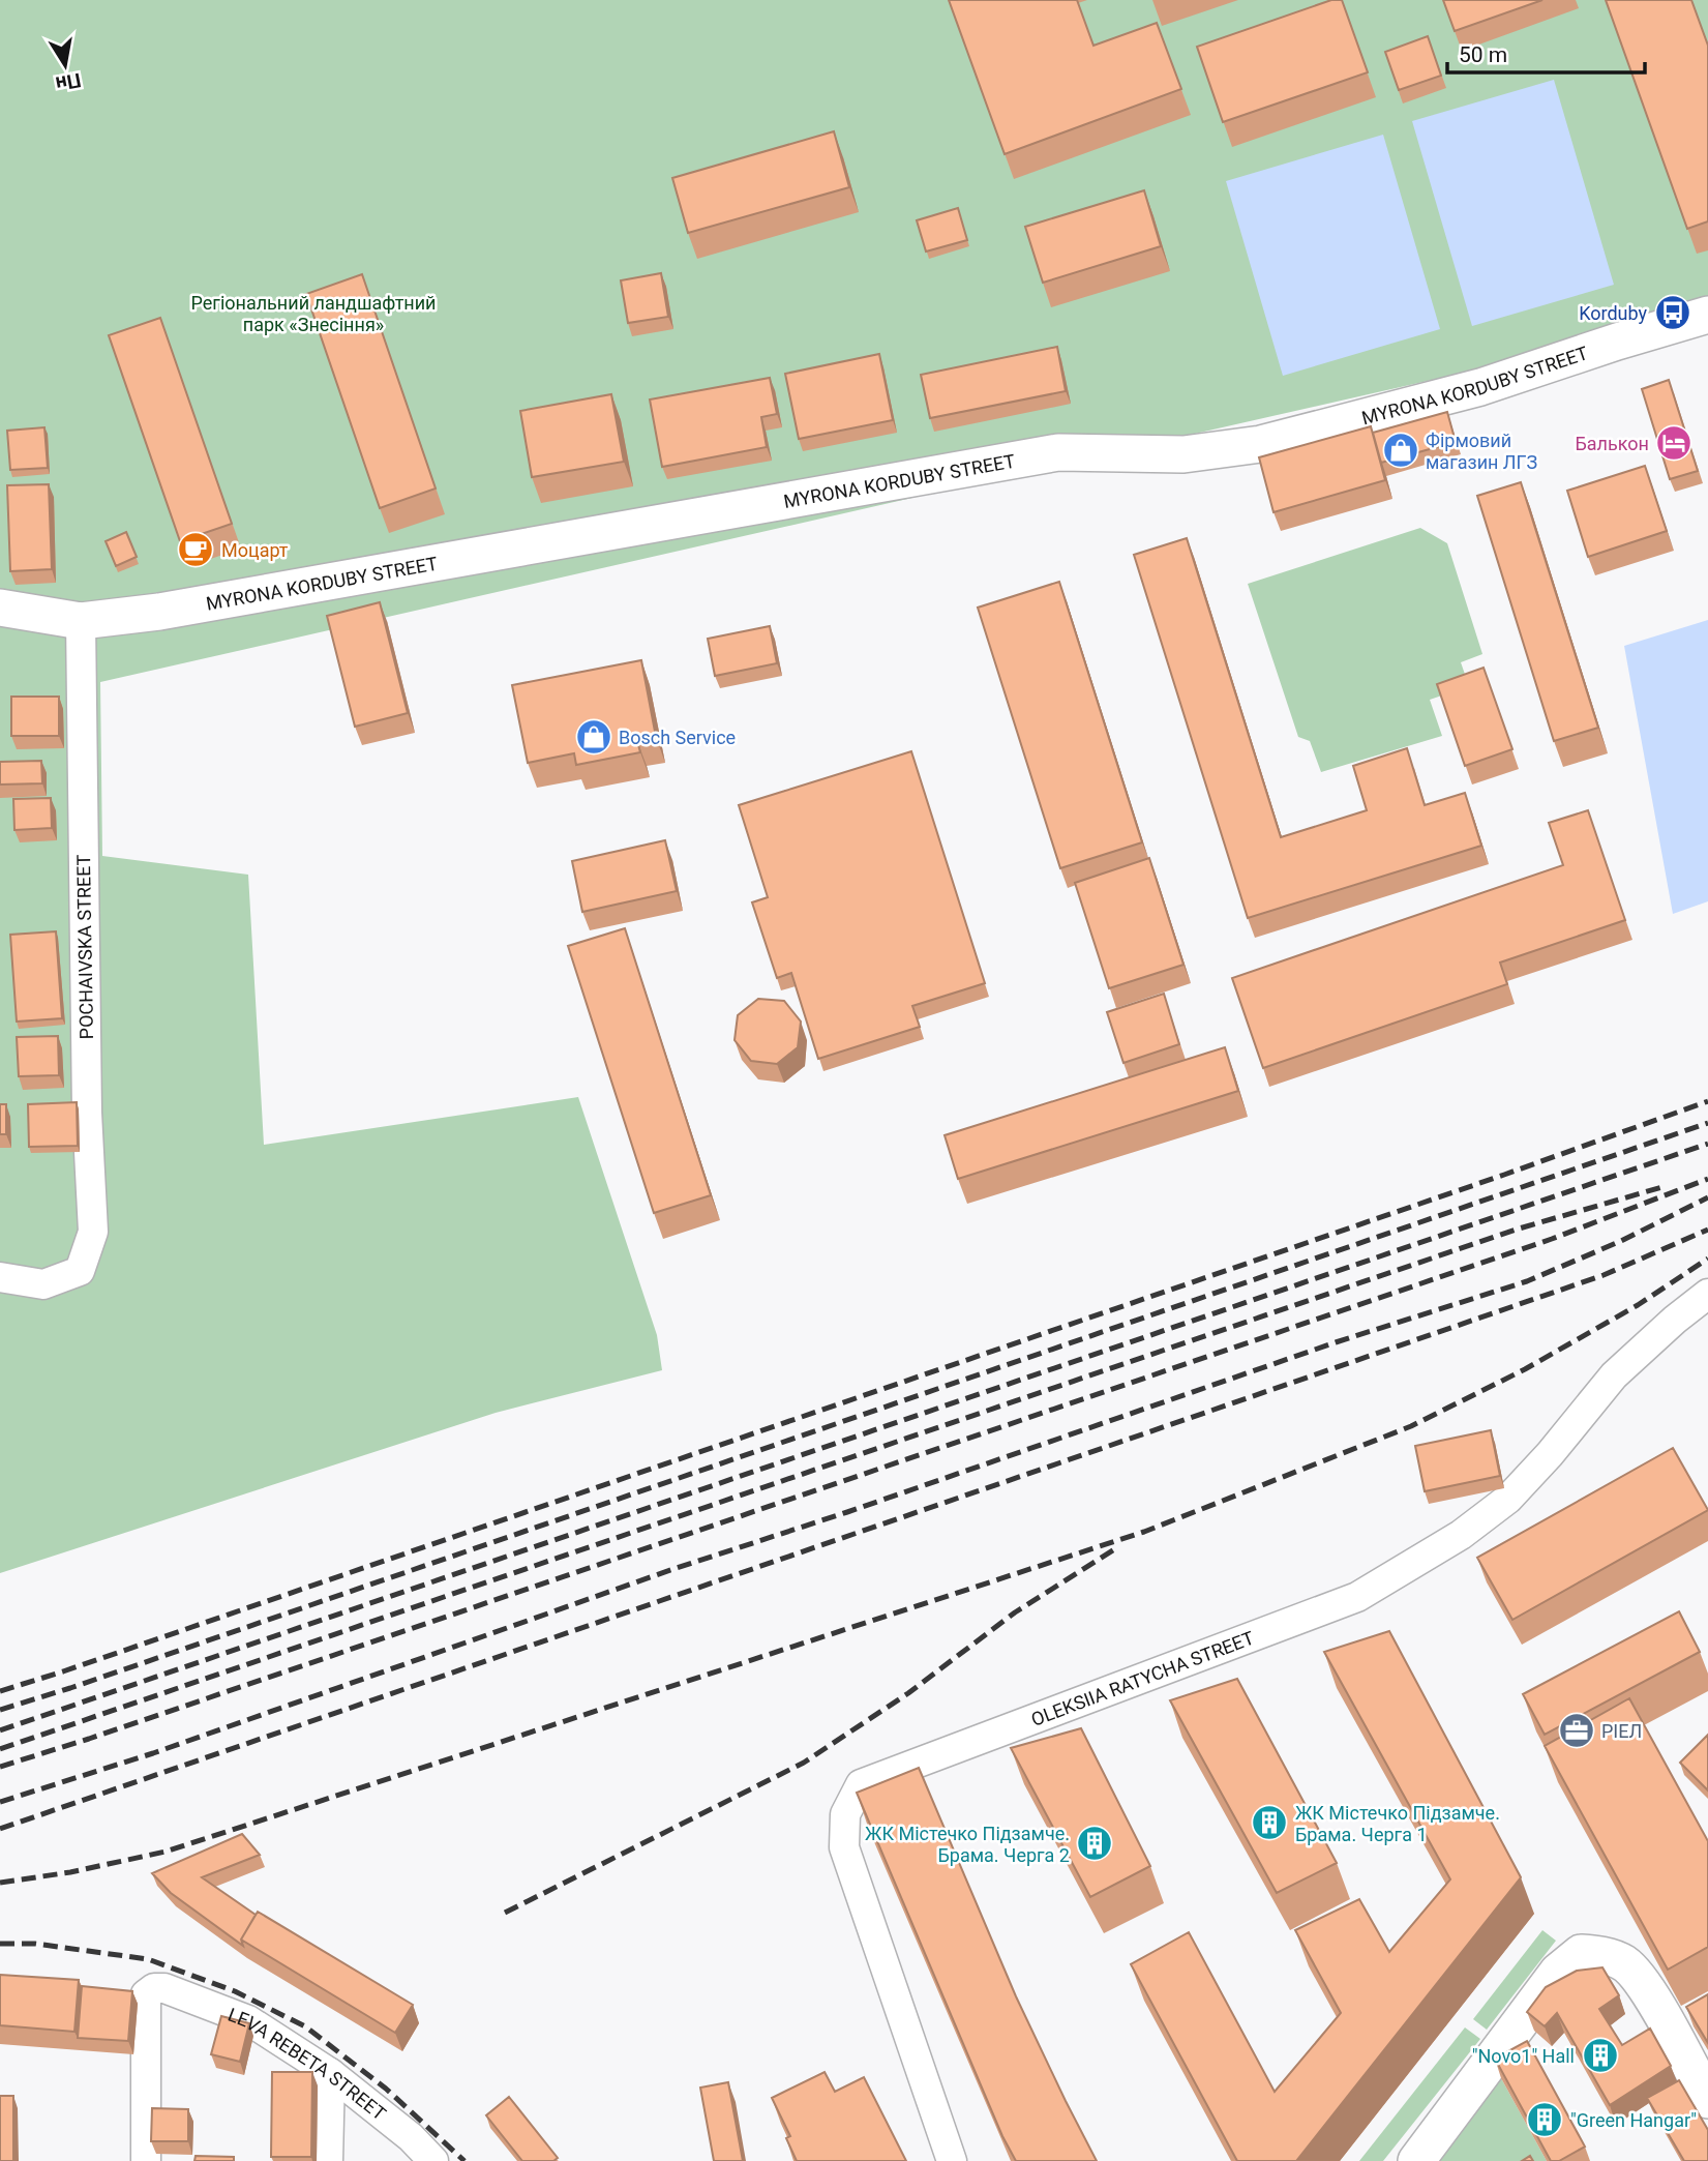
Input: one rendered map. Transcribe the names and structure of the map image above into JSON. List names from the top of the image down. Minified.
{"streets":{"street":["MYRONA KORDUBY STREET","POCHAIVSKA STREET","OLEKSIIA RATYCHA STREET","LEVA REBETA STREET"]},"crossings":[["MYRONA KORDUBY STREET","POCHAIVSKA STREET"]],"parks":["Регіональний ландшафтний парк «Знесіння»"],"places":{"bus stop":["Korduby"],"hotel":["Балькон"],"shop":["Фірмовий магазин ЛГЗ","Bosch Service"],"cafe":["Моцарт"],"office":["РІЕЛ"],"building":["ЖК Містечко Підзамче. Брама. Черга 1","ЖК Містечко Підзамче. Брама. Черга 2","\"Novo1\" Hall","\"Green Hangar\""]},"scale_bar":"50 m","north":"bottom"}
